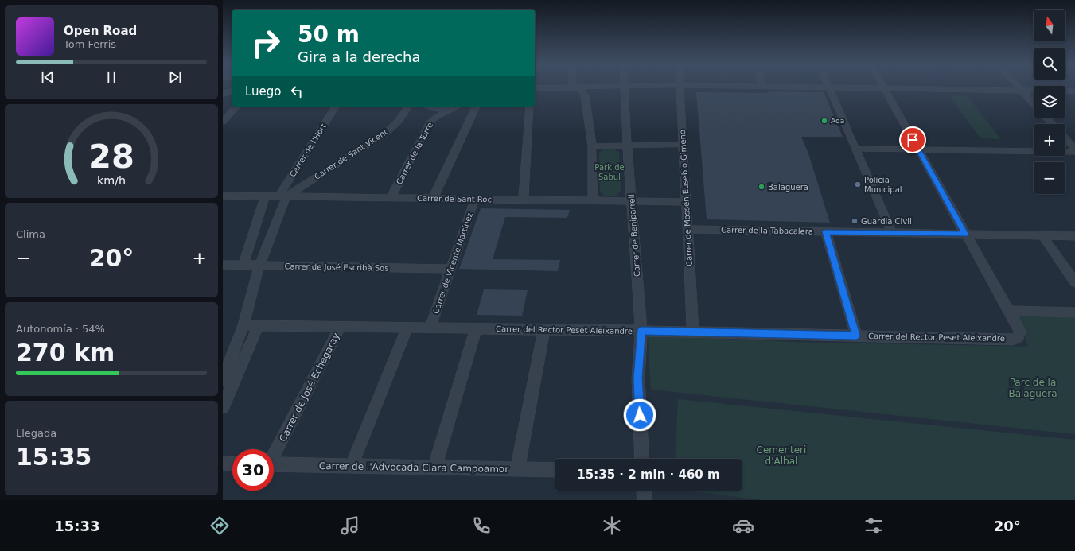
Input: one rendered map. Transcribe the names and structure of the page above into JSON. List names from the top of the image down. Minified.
{"streets":{"street":["Carrer de l'Hort","Carrer de la Torre","Carrer de Sant Vicent","Carrer de Mossén Eusebio Gimeno","Carrer de Sant Roc","Carrer de la Tabacalera","Carrer de Beniparrell","Carrer de Vicente Martínez","Carrer de José Escribà Sos","Carrer del Rector Peset Aleixandre","Carrer de José Echegaray","Carrer de l'Advocada Clara Campoamor"]},"crossings":[["Carrer de l'Hort","Carrer de Sant Vicent"],["Carrer de l'Hort","Carrer de Sant Roc"],["Carrer de l'Hort","Carrer de José Escribà Sos"],["Carrer de l'Hort","Carrer del Rector Peset Aleixandre"],["Carrer de la Torre","Carrer de Sant Roc"],["Carrer de Sant Vicent","Carrer de Sant Roc"],["Carrer de Mossén Eusebio Gimeno","Carrer de Sant Roc"],["Carrer de Mossén Eusebio Gimeno","Carrer de la Tabacalera"],["Carrer de Mossén Eusebio Gimeno","Carrer del Rector Peset Aleixandre"],["Carrer de Sant Roc","Carrer de Beniparrell"],["Carrer de Sant Roc","Carrer de Vicente Martínez"],["Carrer de Beniparrell","Carrer del Rector Peset Aleixandre"],["Carrer de Vicente Martínez","Carrer de José Escribà Sos"],["Carrer de Vicente Martínez","Carrer del Rector Peset Aleixandre"],["Carrer del Rector Peset Aleixandre","Carrer de José Echegaray"]],"parks":["Park de Sabul","Parc de la Balaguera","Cementeri d'Albal"],"places":["Aqa","Policia Municipal","Balaguera","Guardia Civil"],"north":"top","page":{"map_buttons":["+","−"],"turn":["50 m","Gira a la derecha"],"song":["Open Road","Tom Ferris"],"then":"Luego","tile":["Clima",["Autonomía · 54%","270 km"],["Llegada","15:35"]],"heat":["−","20°","+"],"limit":"30","trip":"15:35 · 2 min · 460 m","tabs":["15:33","20°"],"gauge":["28","km/h"]}}
